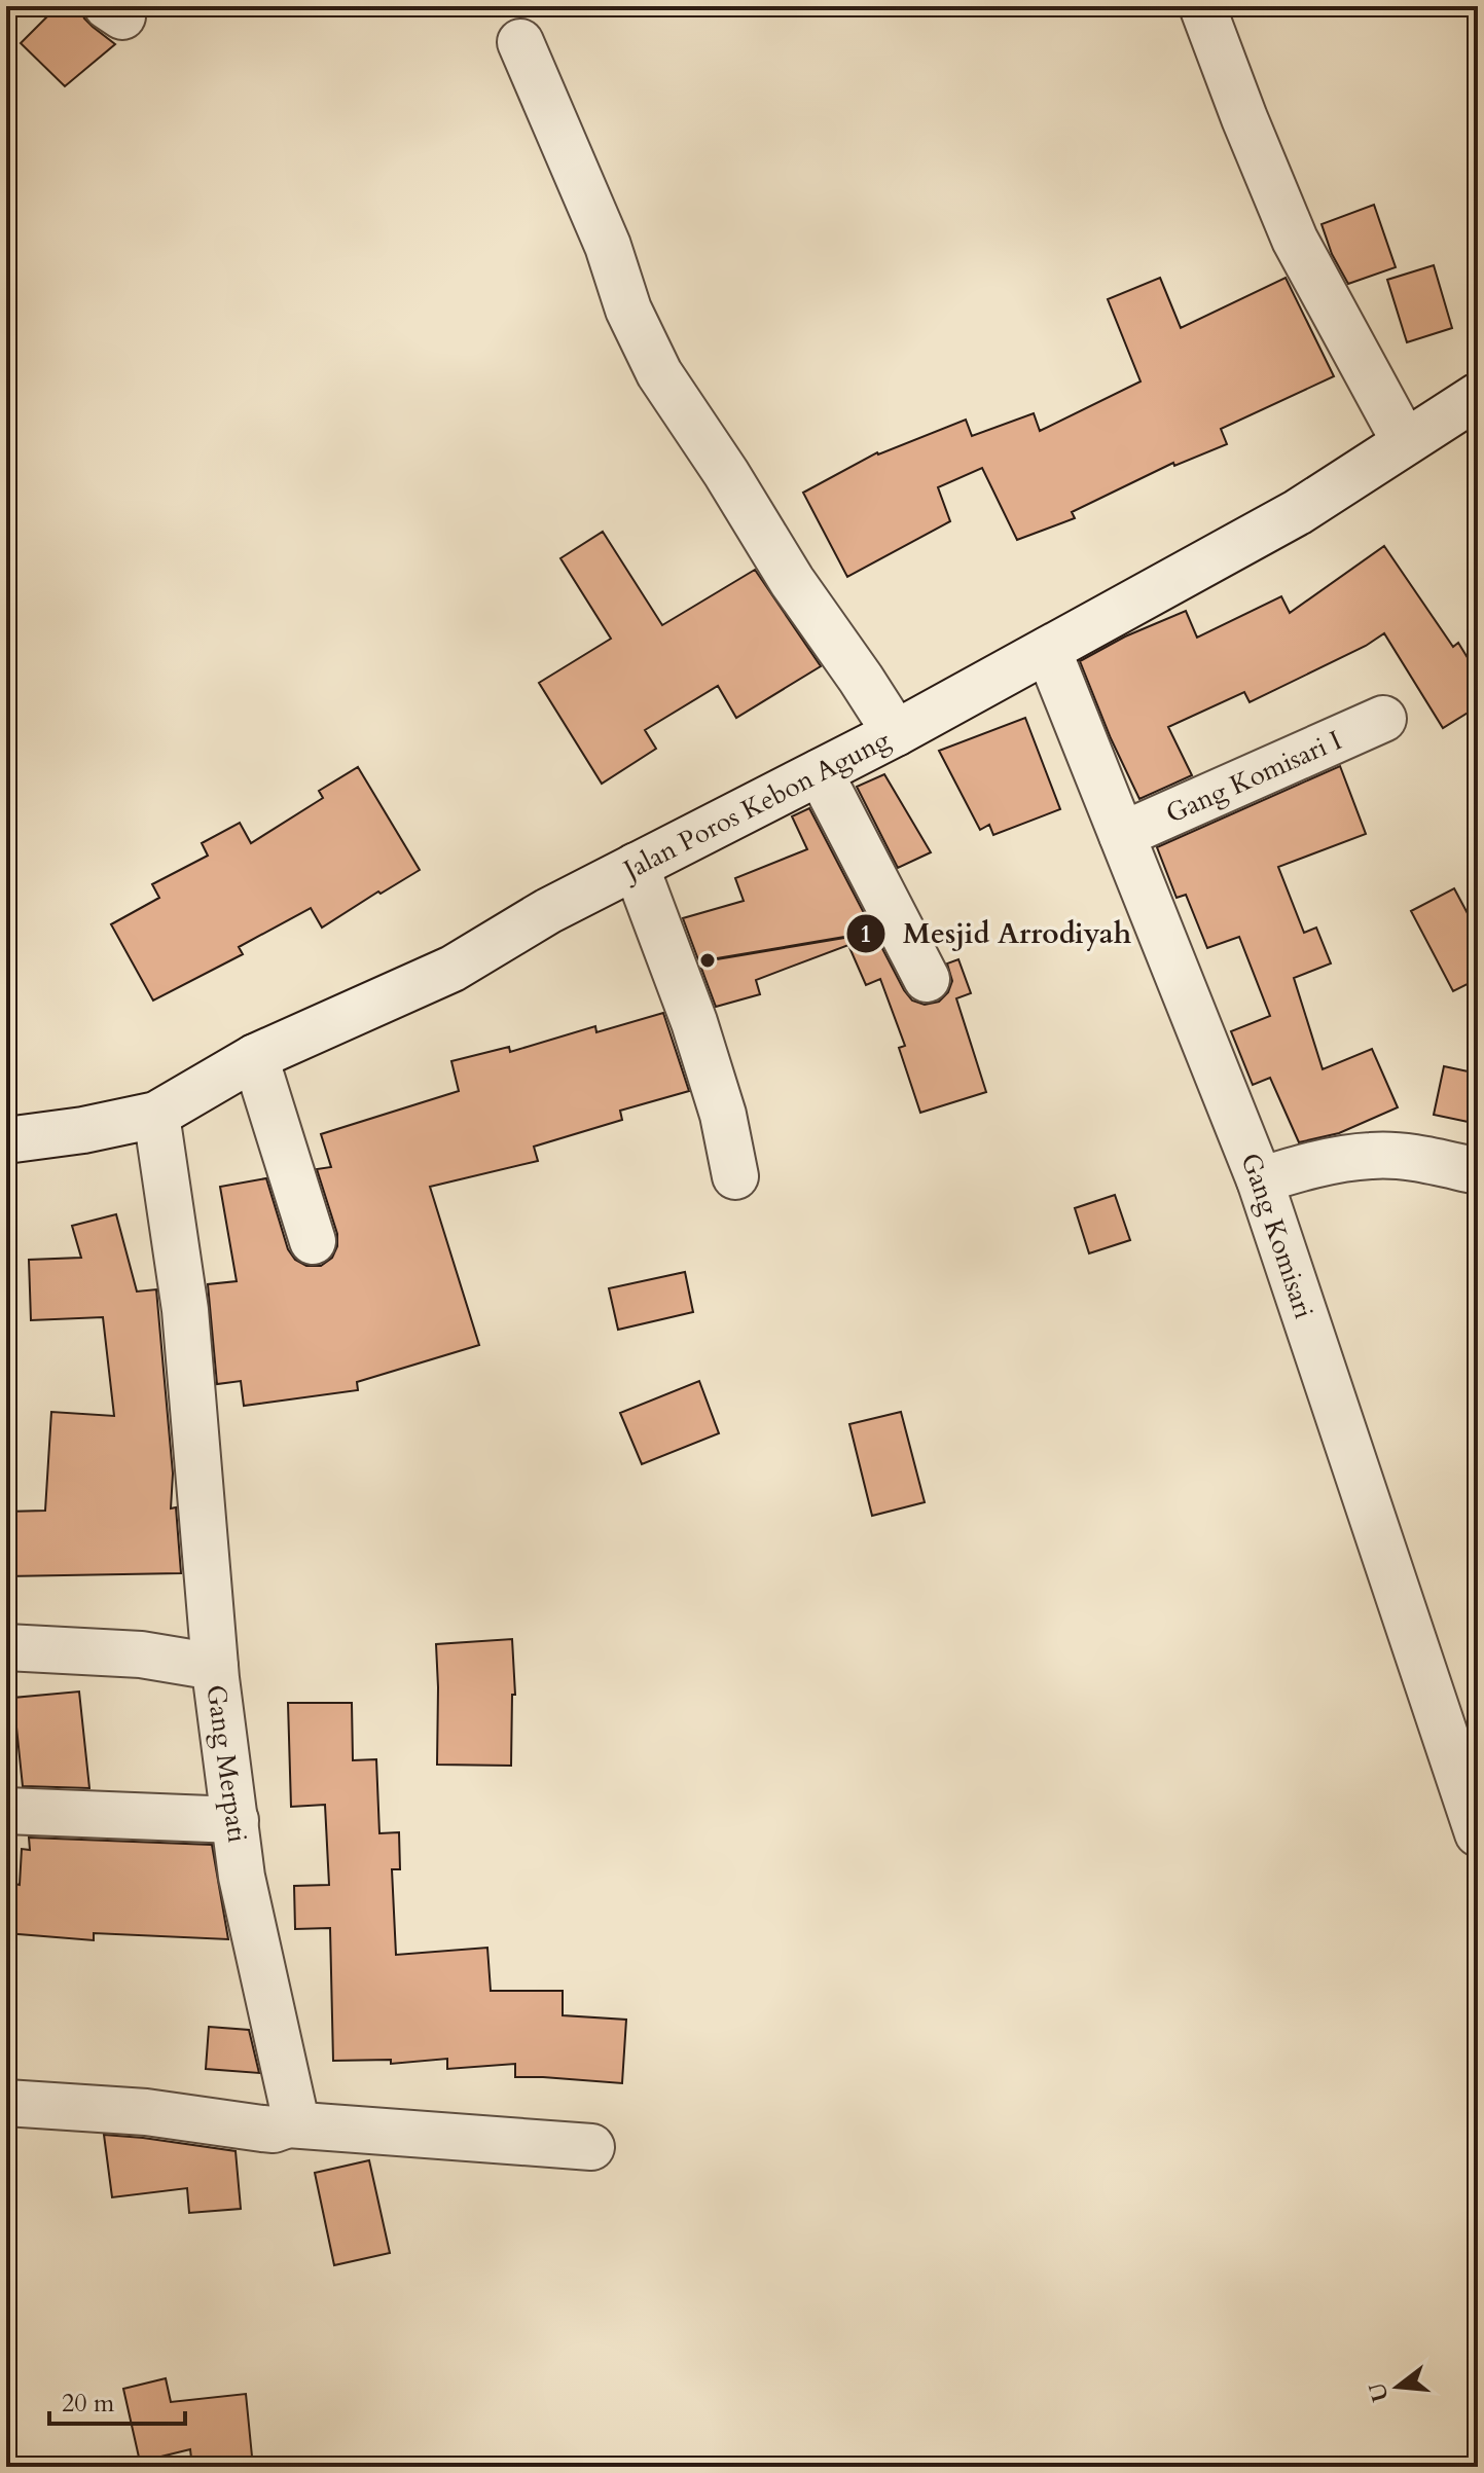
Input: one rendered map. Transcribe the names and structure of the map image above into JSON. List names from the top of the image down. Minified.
{"streets":{"street":["Gang Komisari I","Jalan Poros Kebon Agung","Gang Komisari","Gang Merpati"]},"crossings":[["Gang Komisari I","Gang Komisari"],["Jalan Poros Kebon Agung","Gang Komisari"],["Jalan Poros Kebon Agung","Gang Merpati"]],"places":["Mesjid Arrodiyah"],"scale_bar":"20 m","north":"left"}
